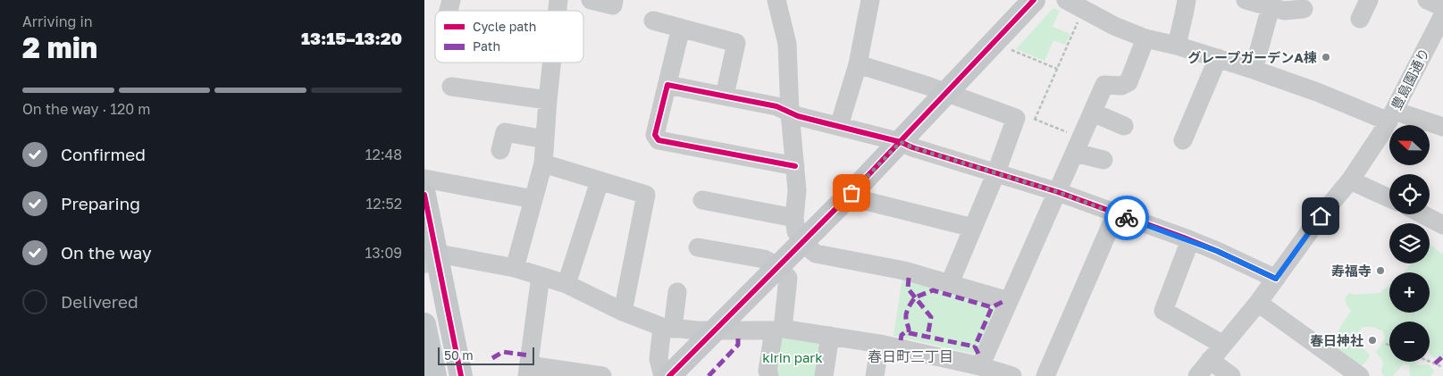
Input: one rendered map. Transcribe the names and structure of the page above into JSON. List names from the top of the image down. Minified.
{"streets":{"street":["豊島園通り"]},"districts":["春日町三丁目"],"parks":["kirin park"],"places":["グレープガーデンA棟","寿福寺","春日神社"],"legend":["Cycle path","Path"],"scale_bar":"50 m","north":"left","page":{"heading":["2 min","Arriving in","13:15–13:20"],"bar":"On the way · 120 m","map_buttons":["+","−"],"list":[["Confirmed","12:48"],["Preparing","12:52"],["On the way","13:09"],"Delivered"],"scale":"50 m"}}
